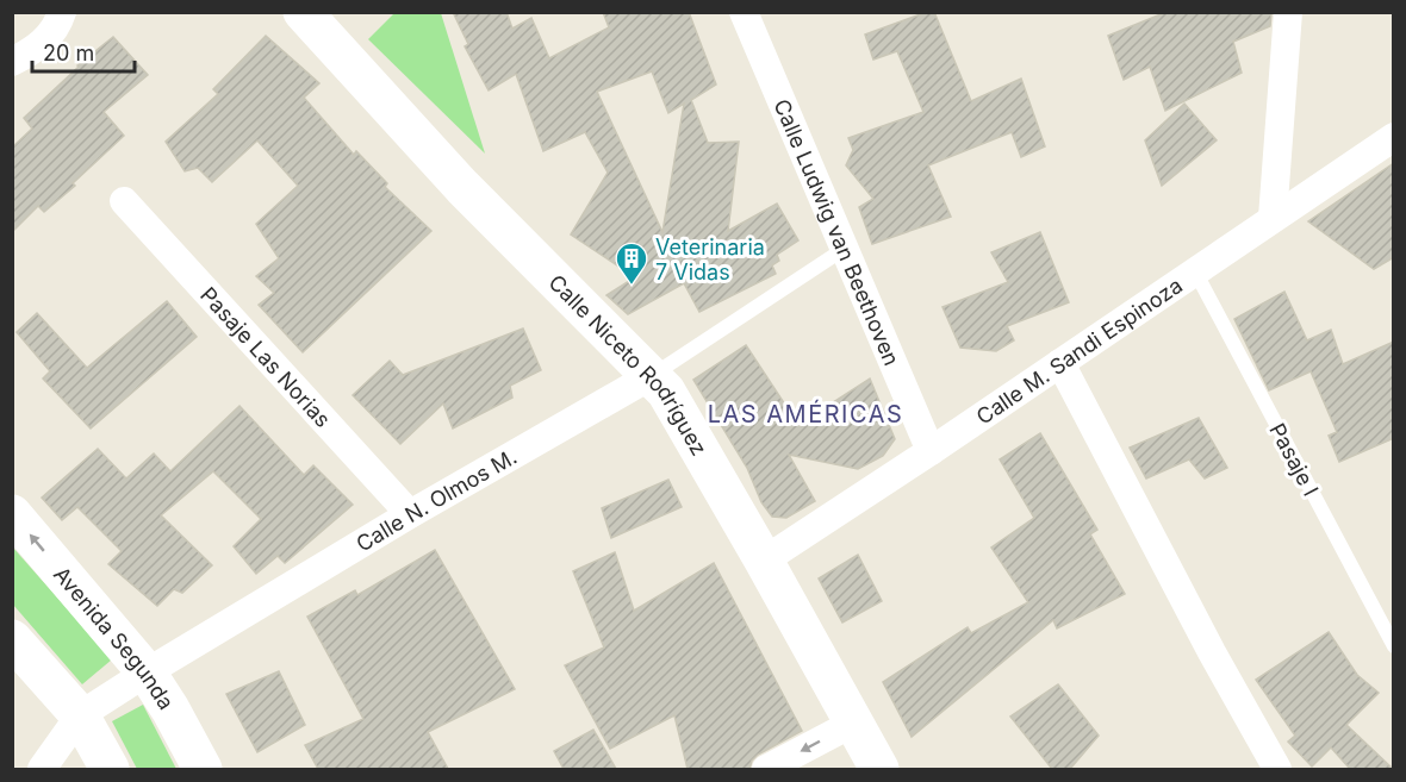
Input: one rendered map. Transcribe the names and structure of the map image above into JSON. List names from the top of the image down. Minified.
{"streets":{"street":["Calle Ludwig van Beethoven","Calle M. Sandi Espinoza","Pasaje Las Norias","Calle Niceto Rodríguez","Calle N. Olmos M.","Avenida Segunda"],"lane":["Pasaje I"]},"crossings":[["Calle Ludwig van Beethoven","Calle M. Sandi Espinoza"],["Calle Ludwig van Beethoven","Calle N. Olmos M."],["Calle M. Sandi Espinoza","Calle Niceto Rodríguez"],["Calle M. Sandi Espinoza","Pasaje I"],["Pasaje Las Norias","Calle N. Olmos M."],["Calle Niceto Rodríguez","Calle N. Olmos M."],["Calle N. Olmos M.","Avenida Segunda"]],"districts":["LAS AMÉRICAS"],"places":{"building":["Veterinaria 7 Vidas"]},"scale_bar":"20 m"}
